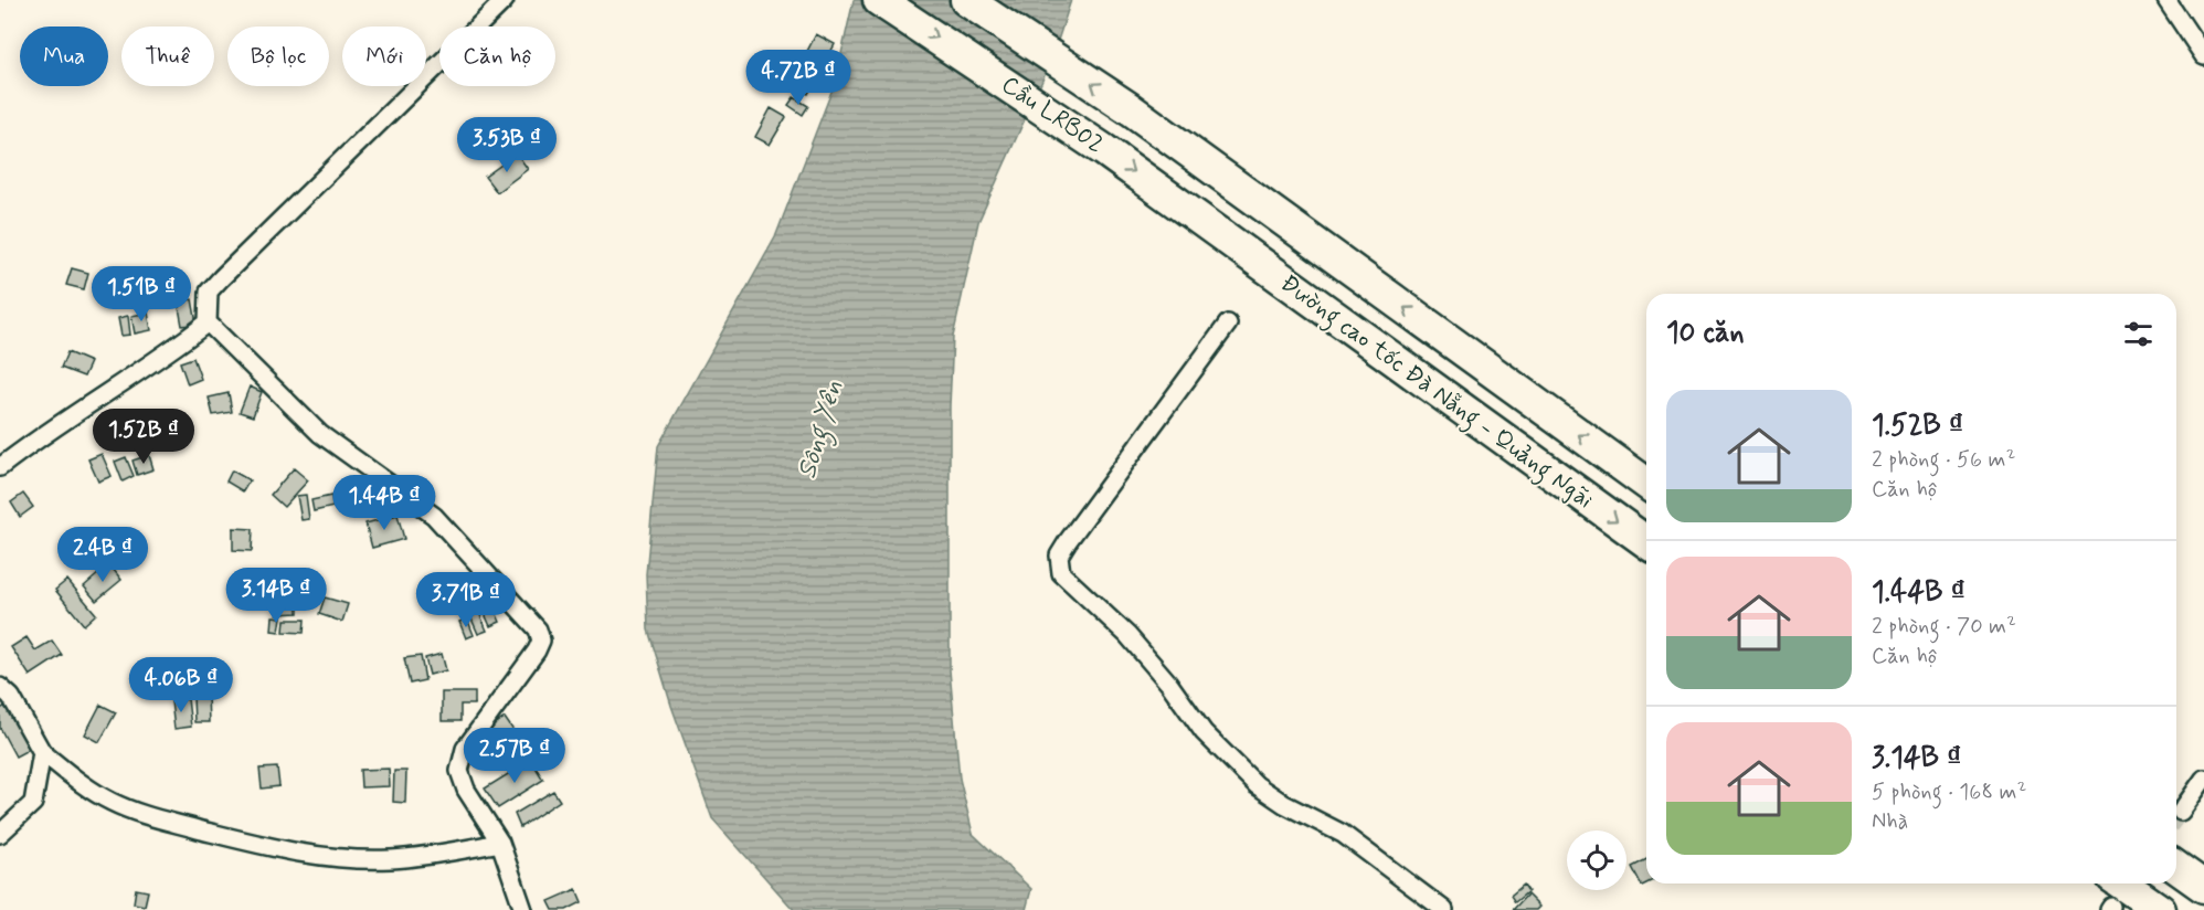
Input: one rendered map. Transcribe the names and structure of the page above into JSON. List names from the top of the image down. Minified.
{"streets":{"highway":["Cầu LRB02","Đường cao tốc Đà Nẵng - Quảng Ngãi"]},"crossings":[["Cầu LRB02","Đường cao tốc Đà Nẵng - Quảng Ngãi"]],"water":["Sông Yên"],"page":{"chip":["Mua","Thuê","Bộ lọc","Mới","Căn hộ"],"price":["4.72B ₫","3.53B ₫","1.51B ₫","1.52B ₫","1.44B ₫","2.4B ₫","3.14B ₫","3.71B ₫","4.06B ₫","2.57B ₫"],"heading":"10 căn","list":[{"name":"1.52B ₫","note":"2 phòng · 56 m² · Căn hộ"},{"name":"1.44B ₫","note":"2 phòng · 70 m² · Căn hộ"},{"name":"3.14B ₫","note":"5 phòng · 168 m² · Nhà"}]}}
